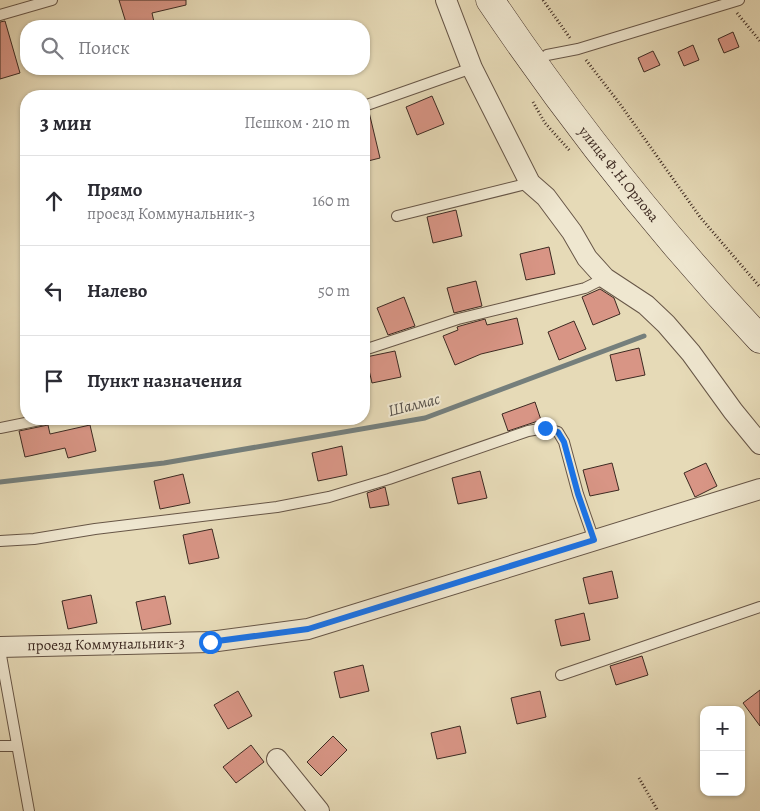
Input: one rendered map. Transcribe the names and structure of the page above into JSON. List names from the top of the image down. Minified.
{"streets":{"street":["улица Ф.Н.Орлова","проезд Коммунальник-3"]},"water":["Шалмас"],"page":{"search":"Поиск","heading":["3 мин","Пешком · 210 m"],"list":[["Прямо","проезд Коммунальник-3","160 m"],["Налево","50 m"],"Пункт назначения"],"map_buttons":["+","−"]}}
